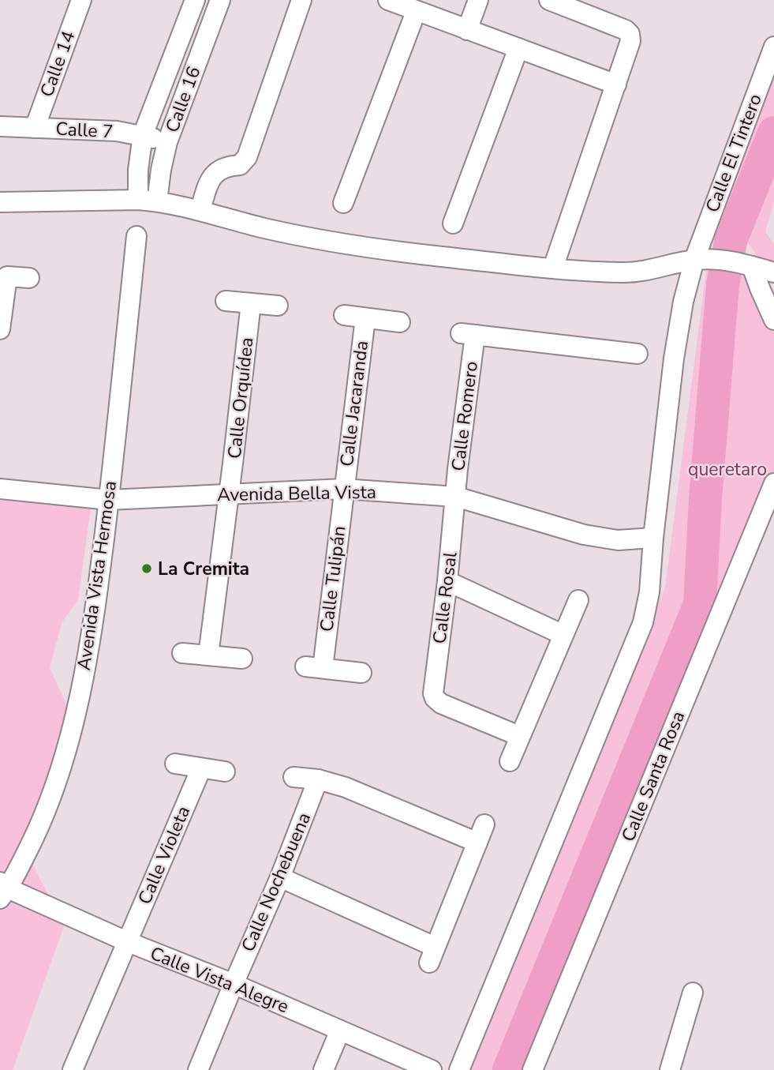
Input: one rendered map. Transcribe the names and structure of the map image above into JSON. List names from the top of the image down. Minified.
{"streets":{"street":["Calle 14","Calle 16","Calle 7","Calle El Tintero","Calle Orquídea","Calle Jacaranda","Calle Romero","Avenida Bella Vista","Avenida Vista Hermosa","Calle Tulipán","Calle Rosal","Calle Santa Rosa","Calle Violeta","Calle Nochebuena","Calle Vista Alegre"]},"crossings":[["Calle 14","Calle 7"],["Calle 16","Calle 7"],["Calle El Tintero","Avenida Bella Vista"],["Calle Orquídea","Avenida Bella Vista"],["Calle Jacaranda","Avenida Bella Vista"],["Calle Jacaranda","Calle Tulipán"],["Calle Romero","Avenida Bella Vista"],["Calle Romero","Calle Rosal"],["Avenida Bella Vista","Avenida Vista Hermosa"],["Avenida Bella Vista","Calle Tulipán"],["Avenida Bella Vista","Calle Rosal"],["Avenida Vista Hermosa","Calle Vista Alegre"],["Calle Violeta","Calle Vista Alegre"],["Calle Nochebuena","Calle Vista Alegre"]],"parks":["queretaro"],"places":["La Cremita"]}
